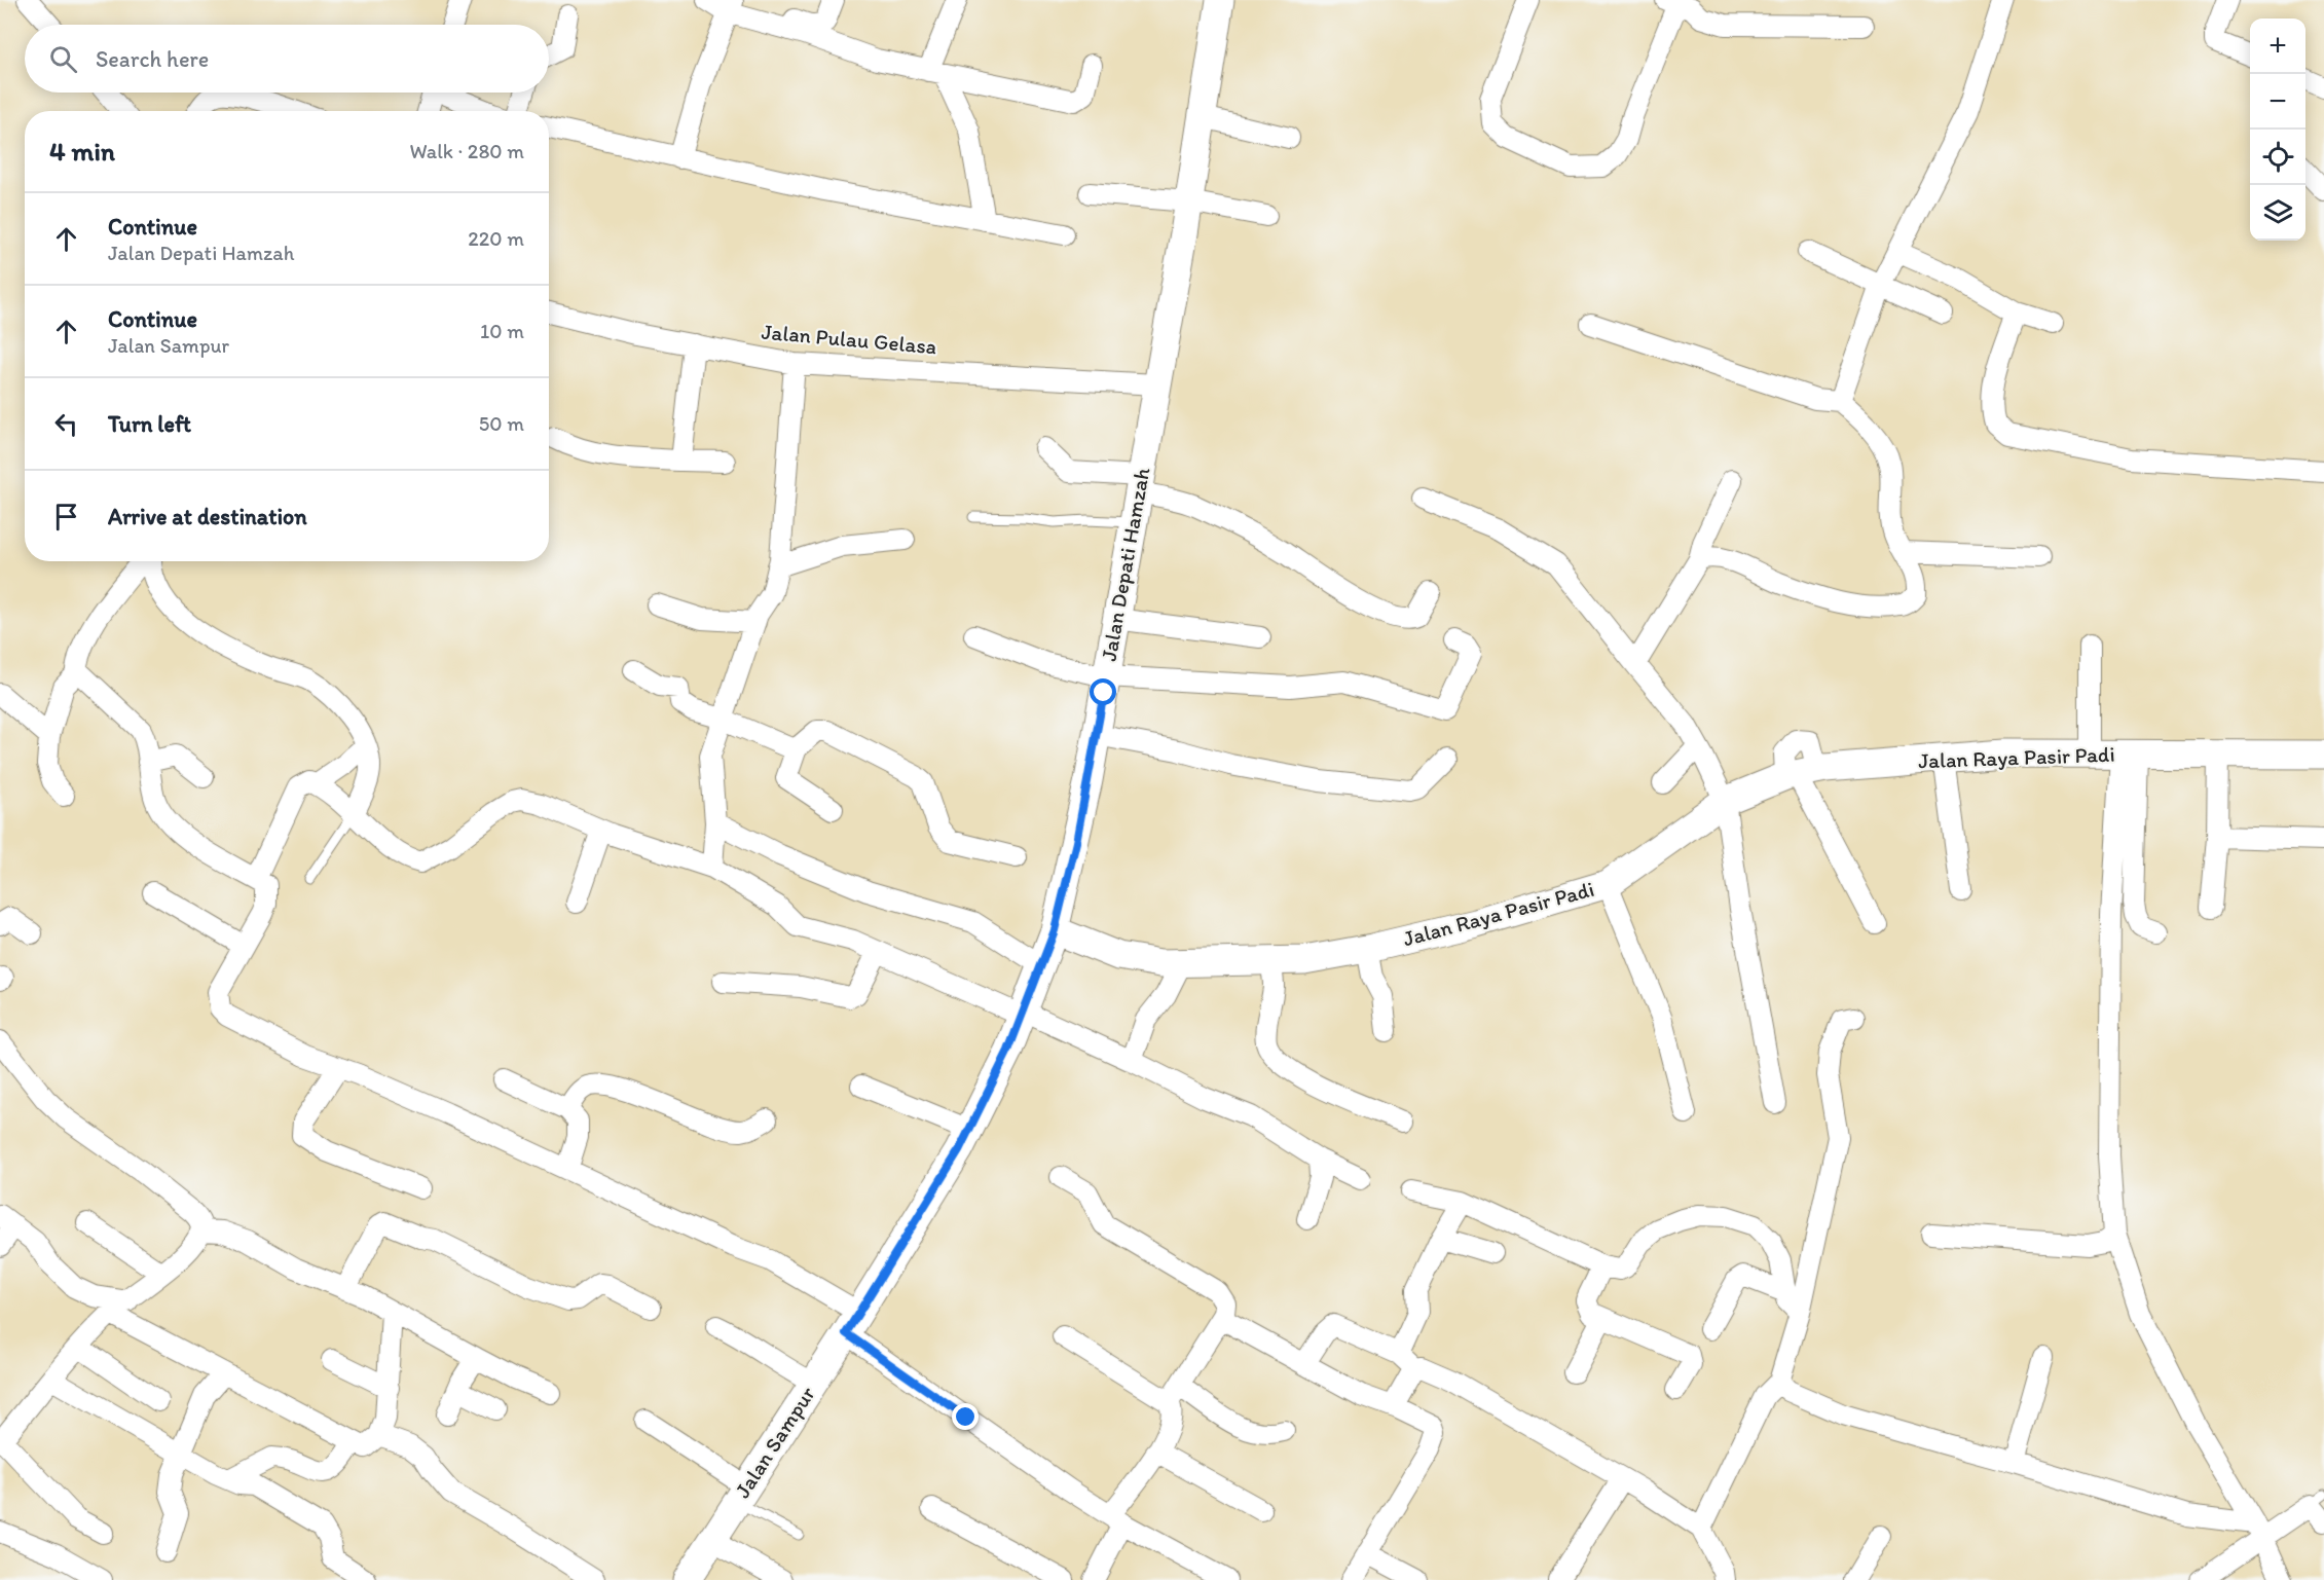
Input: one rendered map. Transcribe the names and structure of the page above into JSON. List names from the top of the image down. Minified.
{"streets":{"main road":["Jalan Depati Hamzah","Jalan Raya Pasir Padi","Jalan Sampur"],"street":["Jalan Pulau Gelasa"]},"crossings":[["Jalan Pulau Gelasa","Jalan Depati Hamzah"],["Jalan Depati Hamzah","Jalan Raya Pasir Padi"],["Jalan Depati Hamzah","Jalan Sampur"]],"page":{"map_buttons":["+","−"],"search":"Search here","heading":["4 min","Walk · 280 m"],"list":[["Continue","Jalan Depati Hamzah","220 m"],["Continue","Jalan Sampur","10 m"],["Turn left","50 m"],"Arrive at destination"]}}
